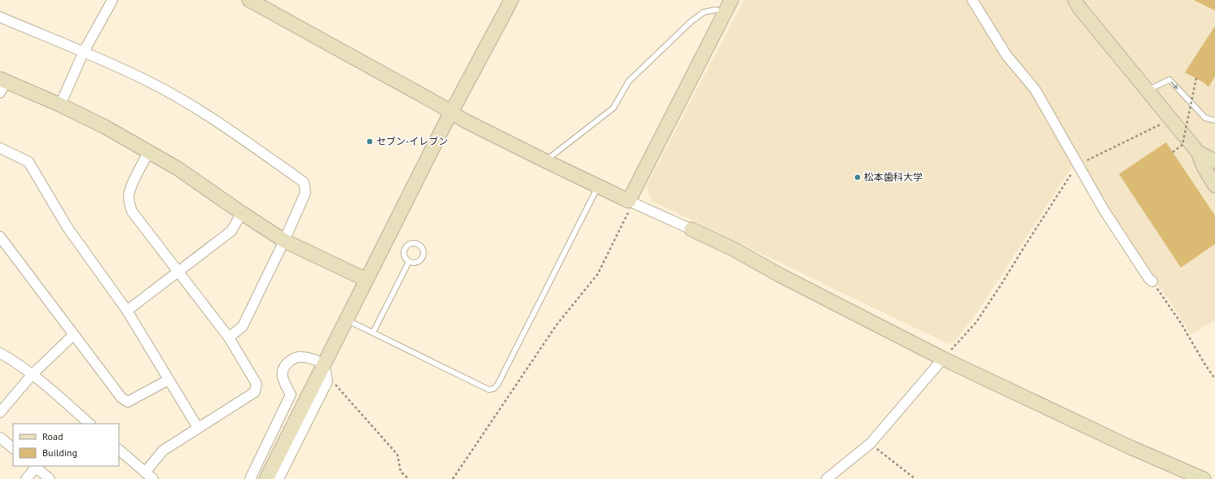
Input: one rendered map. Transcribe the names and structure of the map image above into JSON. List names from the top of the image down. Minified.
{"places":["セブン-イレブン","松本歯科大学"],"legend":["Road","Building"]}
